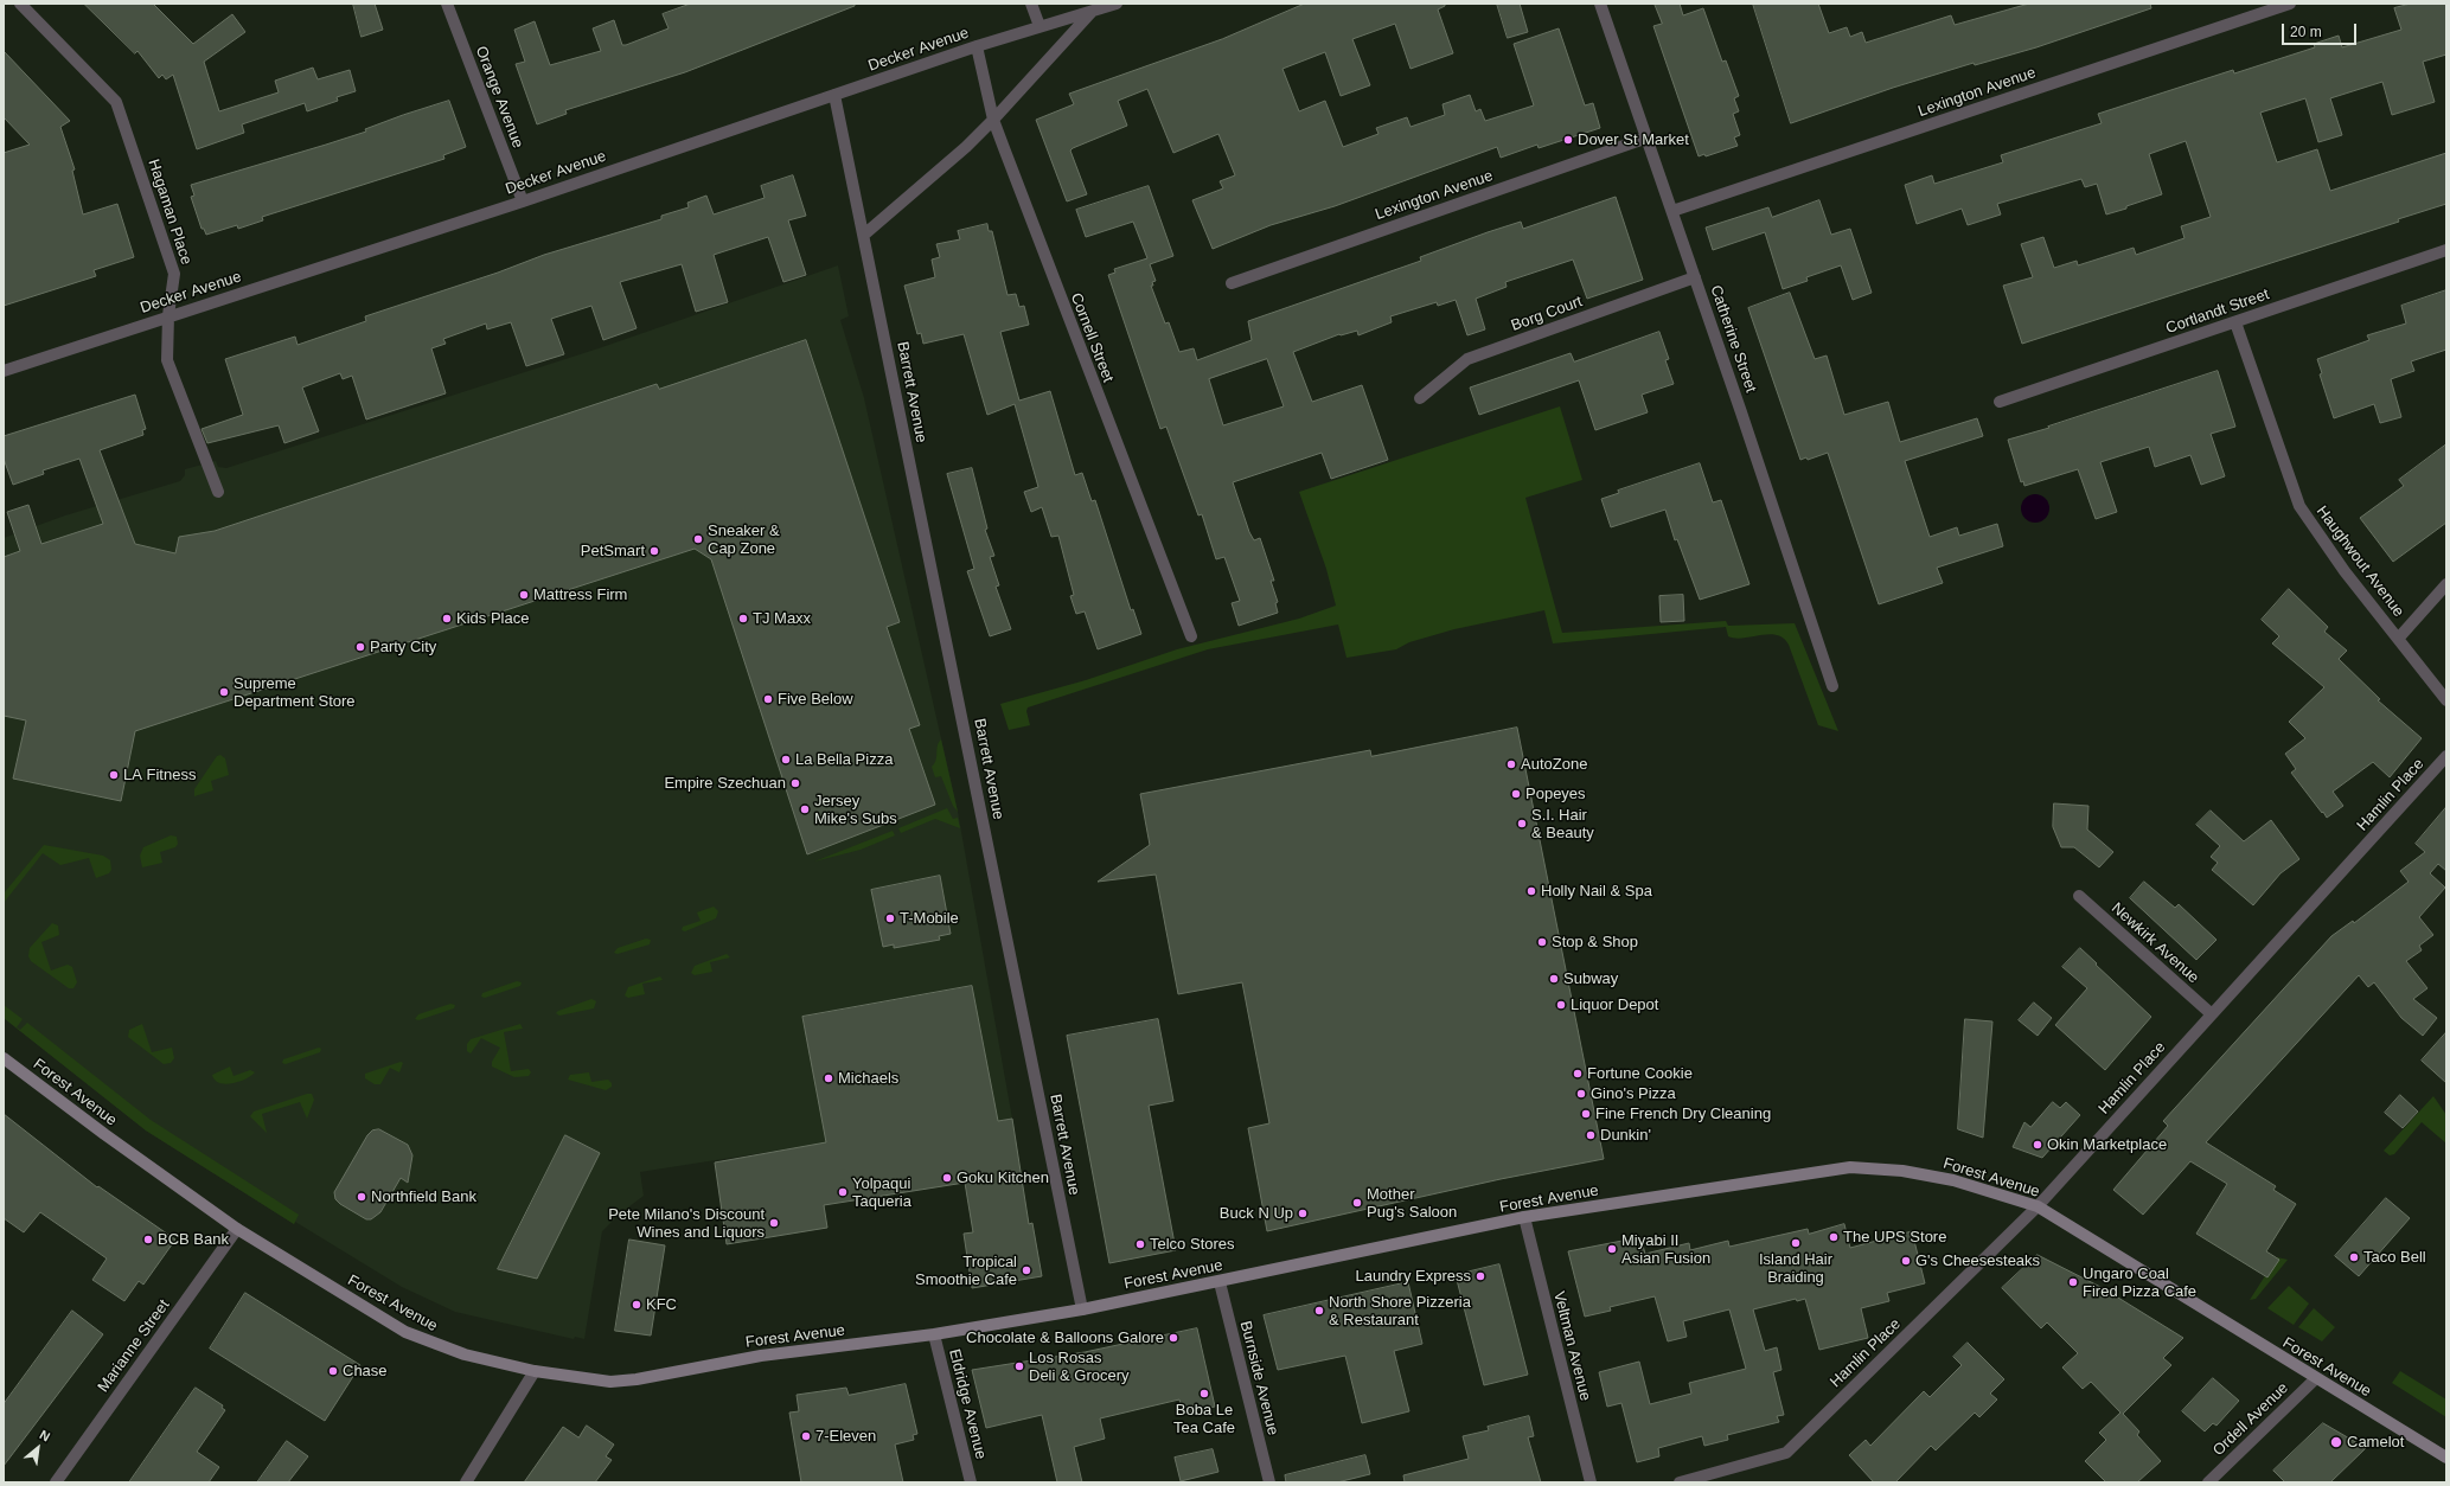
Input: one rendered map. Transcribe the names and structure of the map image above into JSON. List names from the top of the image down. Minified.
{"streets":{"main road":["Forest Avenue"],"street":["Decker Avenue","Lexington Avenue","Orange Avenue","Hagaman Place","Cortlandt Street","Borg Court","Cornell Street","Catherine Street","Barrett Avenue","Haughwout Avenue","Hamlin Place","Newkirk Avenue","Marianne Street","Veltman Avenue","Burnside Avenue","Eldridge Avenue","Ordell Avenue"]},"crossings":[["Decker Avenue","Orange Avenue"],["Decker Avenue","Hagaman Place"],["Decker Avenue","Cornell Street"],["Decker Avenue","Barrett Avenue"],["Lexington Avenue","Catherine Street"],["Cortlandt Street","Haughwout Avenue"],["Borg Court","Catherine Street"],["Barrett Avenue","Forest Avenue"],["Hamlin Place","Newkirk Avenue"],["Hamlin Place","Forest Avenue"],["Forest Avenue","Marianne Street"],["Forest Avenue","Veltman Avenue"],["Forest Avenue","Burnside Avenue"],["Forest Avenue","Eldridge Avenue"],["Forest Avenue","Ordell Avenue"]],"places":["Dover St Market","Sneaker & Cap Zone","PetSmart","Mattress Firm","Kids Place","TJ Maxx","Party City","Supreme Department Store","Five Below","La Bella Pizza","AutoZone","LA Fitness","Empire Szechuan","Popeyes","Jersey Mike's Subs","S.I. Hair & Beauty","Holly Nail & Spa","T-Mobile","Stop & Shop","Subway","Liquor Depot","Fortune Cookie","Michaels","Gino's Pizza","Fine French Dry Cleaning","Dunkin'","Okin Marketplace","Goku Kitchen","Yolpaqui Taqueria","Northfield Bank","Mother Pug's Saloon","Buck N Up","Pete Milano's Discount Wines and Liquors","The UPS Store","BCB Bank","Island Hair Braiding","Telco Stores","Miyabi II Asian Fusion","Taco Bell","G's Cheesesteaks","Tropical Smoothie Cafe","Laundry Express","Ungaro Coal Fired Pizza Cafe","KFC","North Shore Pizzeria & Restaurant","Chocolate & Balloons Galore","Los Rosas Deli & Grocery","Chase","Boba Le Tea Cafe","7-Eleven","Camelot"],"scale_bar":"20 m","north":"top right"}
